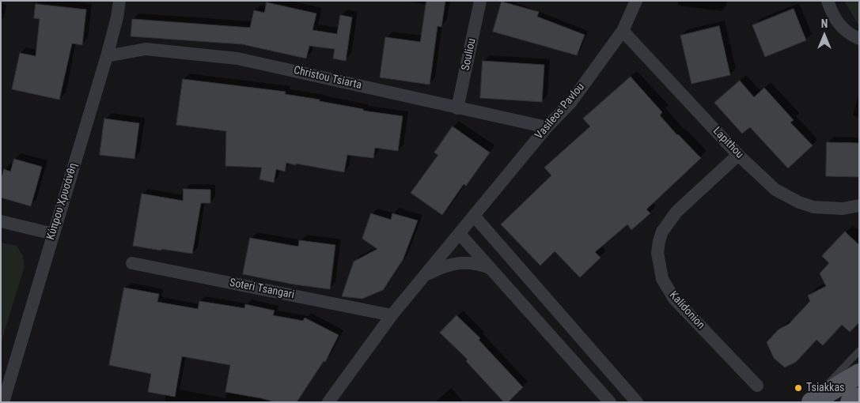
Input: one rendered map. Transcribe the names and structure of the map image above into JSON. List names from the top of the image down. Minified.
{"streets":{"street":["Souliou","Christou Tsiarta","Vasileos Pavlou","Lapithou","Κύπρου Χρυσάνθη","Soteri Tsangari","Kalidonion"]},"crossings":[["Souliou","Christou Tsiarta"],["Christou Tsiarta","Vasileos Pavlou"],["Christou Tsiarta","Κύπρου Χρυσάνθη"],["Vasileos Pavlou","Lapithou"],["Vasileos Pavlou","Soteri Tsangari"],["Lapithou","Kalidonion"]],"places":["Tsiakkas"],"north":"top"}
